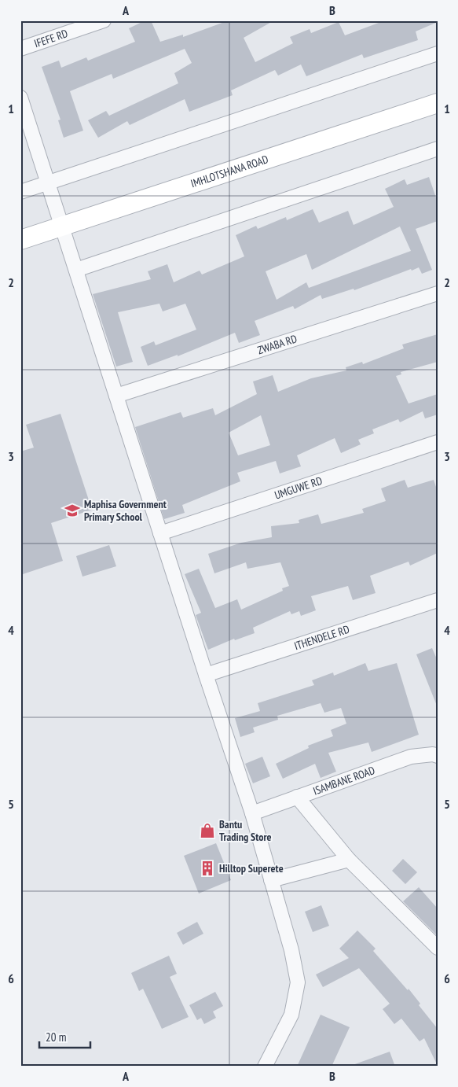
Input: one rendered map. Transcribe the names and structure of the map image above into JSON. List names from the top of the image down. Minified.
{"streets":{"street":["IFEFE RD","IMHLOTSHANA ROAD","ZWABA RD","UMGUWE RD","ITHENDELE RD","ISAMBANE ROAD"]},"places":{"school or university":["Maphisa Government Primary School"],"shop":["Bantu Trading Store"],"building":["Hilltop Superete"]},"scale_bar":"20 m","grid":{"columns":["A","B"],"rows":["1","2","3","4","5","6"]}}
